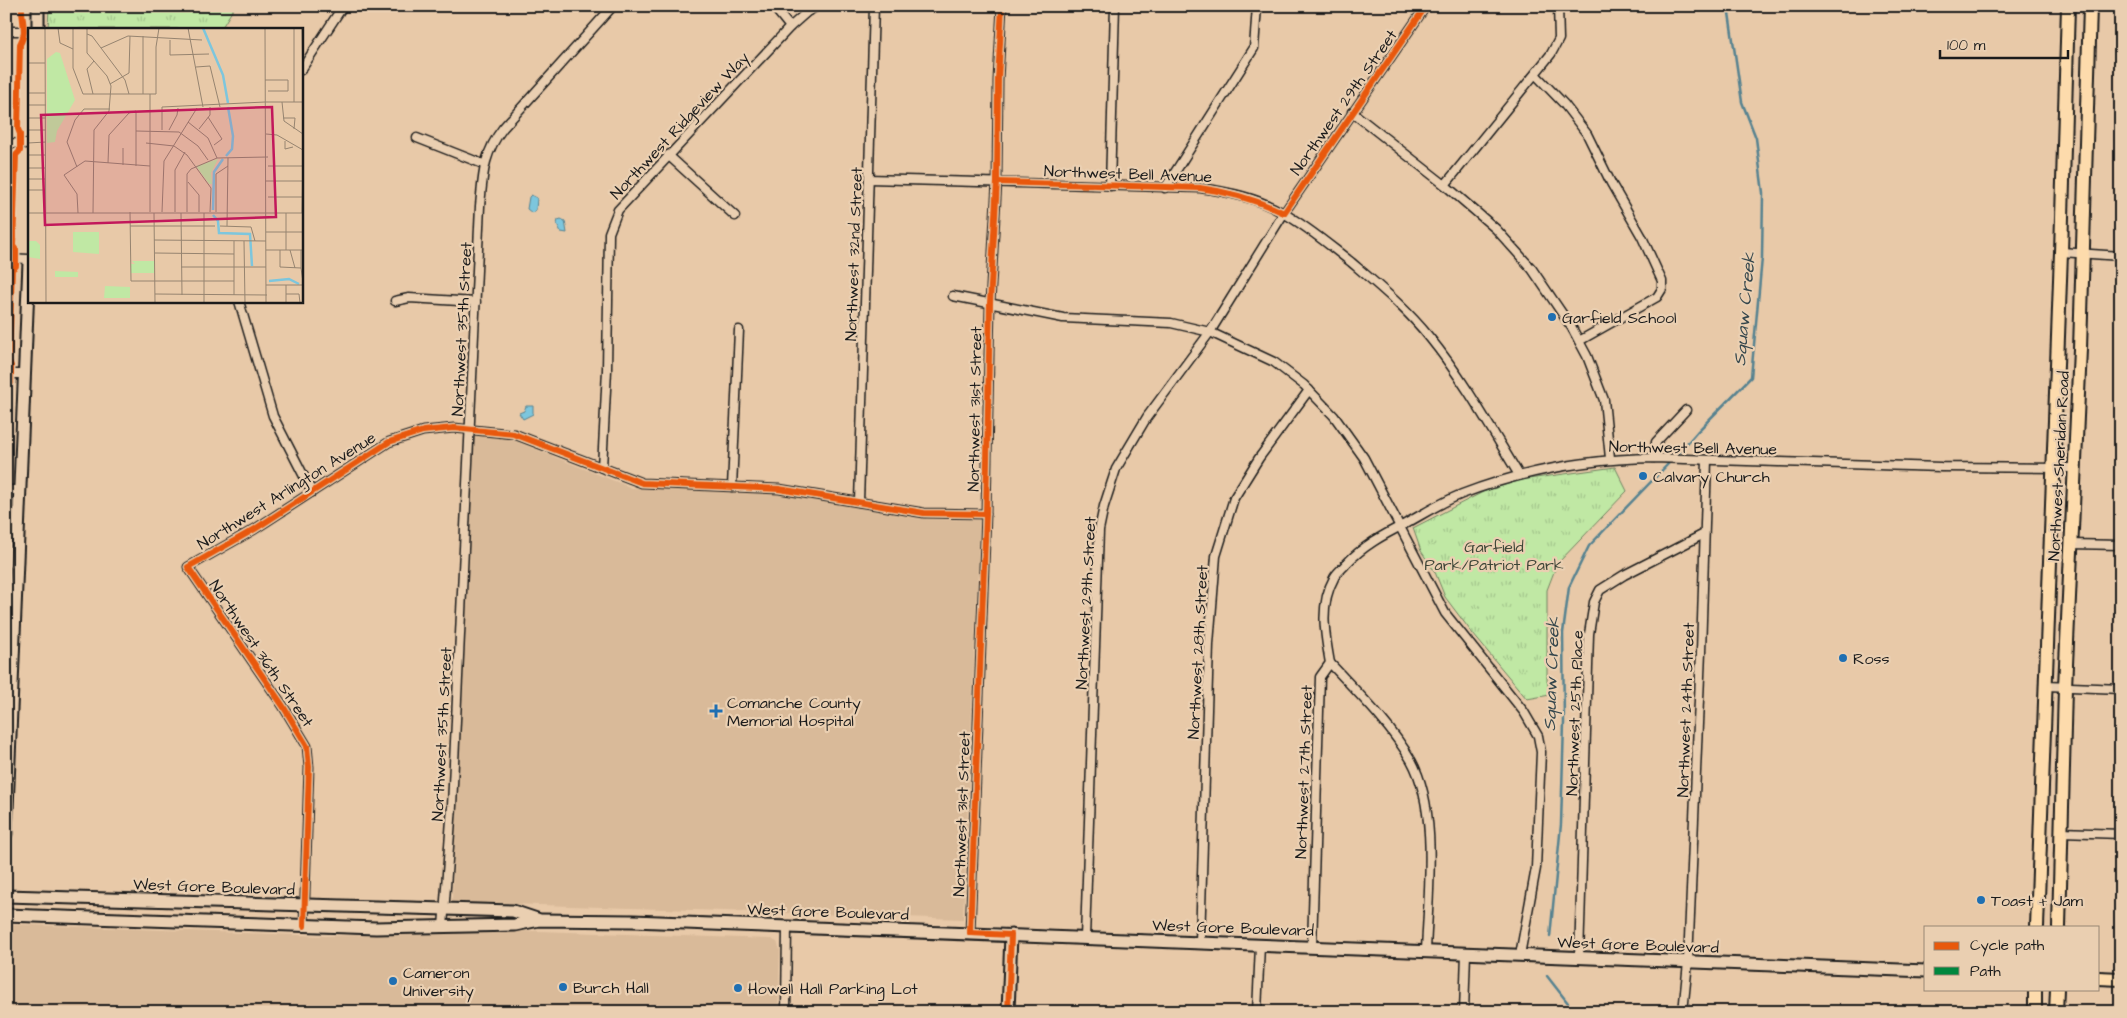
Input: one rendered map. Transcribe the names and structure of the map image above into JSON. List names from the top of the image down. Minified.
{"streets":{"main road":["Northwest Sheridan Road","West Gore Boulevard"],"street":["Northwest 29th Street","Northwest Ridgeview Way","Northwest Bell Avenue","Northwest 32nd Street","Northwest 35th Street","Northwest 31st Street","Northwest Arlington Avenue","Northwest 28th Street","Northwest 36th Street","Northwest 24th Street","Northwest 25th Place","Northwest 27th Street"]},"crossings":[["Northwest 29th Street","Northwest Bell Avenue"],["Northwest 29th Street","West Gore Boulevard"],["Northwest Ridgeview Way","Northwest Arlington Avenue"],["Northwest Bell Avenue","Northwest 32nd Street"],["Northwest Bell Avenue","Northwest 31st Street"],["Northwest Bell Avenue","Northwest Sheridan Road"],["Northwest Bell Avenue","Northwest 24th Street"],["Northwest 32nd Street","Northwest Arlington Avenue"],["Northwest 35th Street","Northwest Arlington Avenue"],["Northwest 35th Street","West Gore Boulevard"],["Northwest 31st Street","Northwest Arlington Avenue"],["Northwest 31st Street","West Gore Boulevard"],["Northwest Arlington Avenue","Northwest 36th Street"],["Northwest 28th Street","West Gore Boulevard"],["Northwest 36th Street","West Gore Boulevard"],["Northwest 24th Street","Northwest 25th Place"],["Northwest 24th Street","West Gore Boulevard"],["Northwest 25th Place","West Gore Boulevard"],["Northwest 27th Street","West Gore Boulevard"]],"water":["Squaw Creek"],"parks":["Garfield Park/Patriot Park"],"places":{"other":["Garfield School","Calvary Church","Ross","Toast + Jam","Cameron University","Burch Hall","Howell Hall Parking Lot"],"health":["Comanche County Memorial Hospital"]},"legend":["Cycle path","Path"],"scale_bar":"100 m"}
